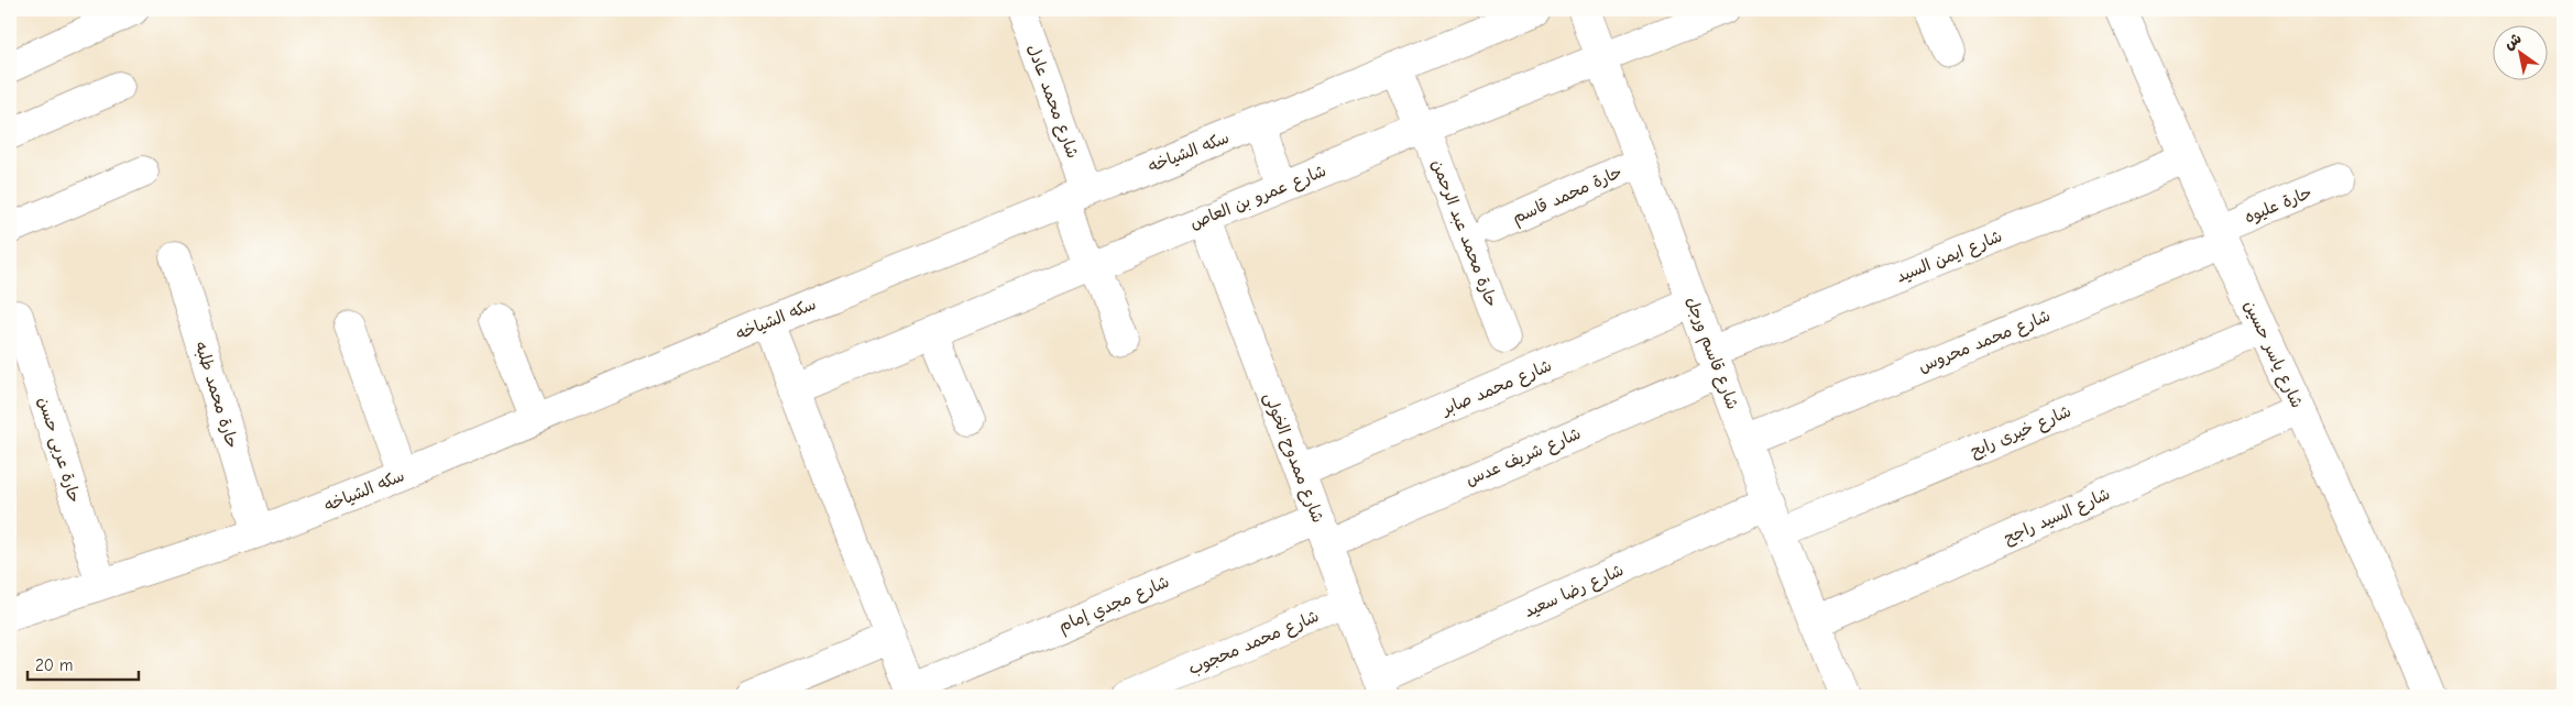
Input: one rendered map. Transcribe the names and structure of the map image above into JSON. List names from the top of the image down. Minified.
{"streets":{"street":["شارع محمد عادل","سكه الشياخه","حارة محمد قاسم","شارع عمرو بن العاص","حارة عليوه","حارة محمد عبد الرحمن","شارع ايمن السيد","شارع محمد محروس","شارع قاسم ورجل","شارع ياسر حسين","شارع محمد صابر","حارة محمد طلبه","شارع خيرى رابح","حارة عربى حسن","شارع شريف عدس","شارع ممدوح الخولى","شارع السيد راجح","شارع رضا سعيد","شارع مجدي إمام","شارع محمد محجوب"]},"crossings":[["شارع محمد عادل","سكه الشياخه"],["شارع محمد عادل","شارع عمرو بن العاص"],["سكه الشياخه","حارة محمد عبد الرحمن"],["سكه الشياخه","حارة محمد طلبه"],["سكه الشياخه","حارة عربى حسن"],["حارة محمد قاسم","شارع قاسم ورجل"],["شارع عمرو بن العاص","حارة محمد عبد الرحمن"],["شارع عمرو بن العاص","شارع قاسم ورجل"],["شارع عمرو بن العاص","شارع ممدوح الخولى"],["حارة عليوه","شارع محمد محروس"],["حارة عليوه","شارع ياسر حسين"],["شارع ايمن السيد","شارع قاسم ورجل"],["شارع ايمن السيد","شارع ياسر حسين"],["شارع ايمن السيد","شارع شريف عدس"],["شارع محمد محروس","شارع قاسم ورجل"],["شارع محمد محروس","شارع ياسر حسين"],["شارع قاسم ورجل","شارع محمد صابر"],["شارع قاسم ورجل","شارع خيرى رابح"],["شارع قاسم ورجل","شارع شريف عدس"],["شارع قاسم ورجل","شارع السيد راجح"],["شارع قاسم ورجل","شارع رضا سعيد"],["شارع ياسر حسين","شارع خيرى رابح"],["شارع ياسر حسين","شارع السيد راجح"],["شارع محمد صابر","شارع ممدوح الخولى"],["شارع شريف عدس","شارع ممدوح الخولى"],["شارع شريف عدس","شارع مجدي إمام"],["شارع ممدوح الخولى","شارع رضا سعيد"],["شارع ممدوح الخولى","شارع مجدي إمام"],["شارع ممدوح الخولى","شارع محمد محجوب"]],"scale_bar":"20 m","north":"top left"}
